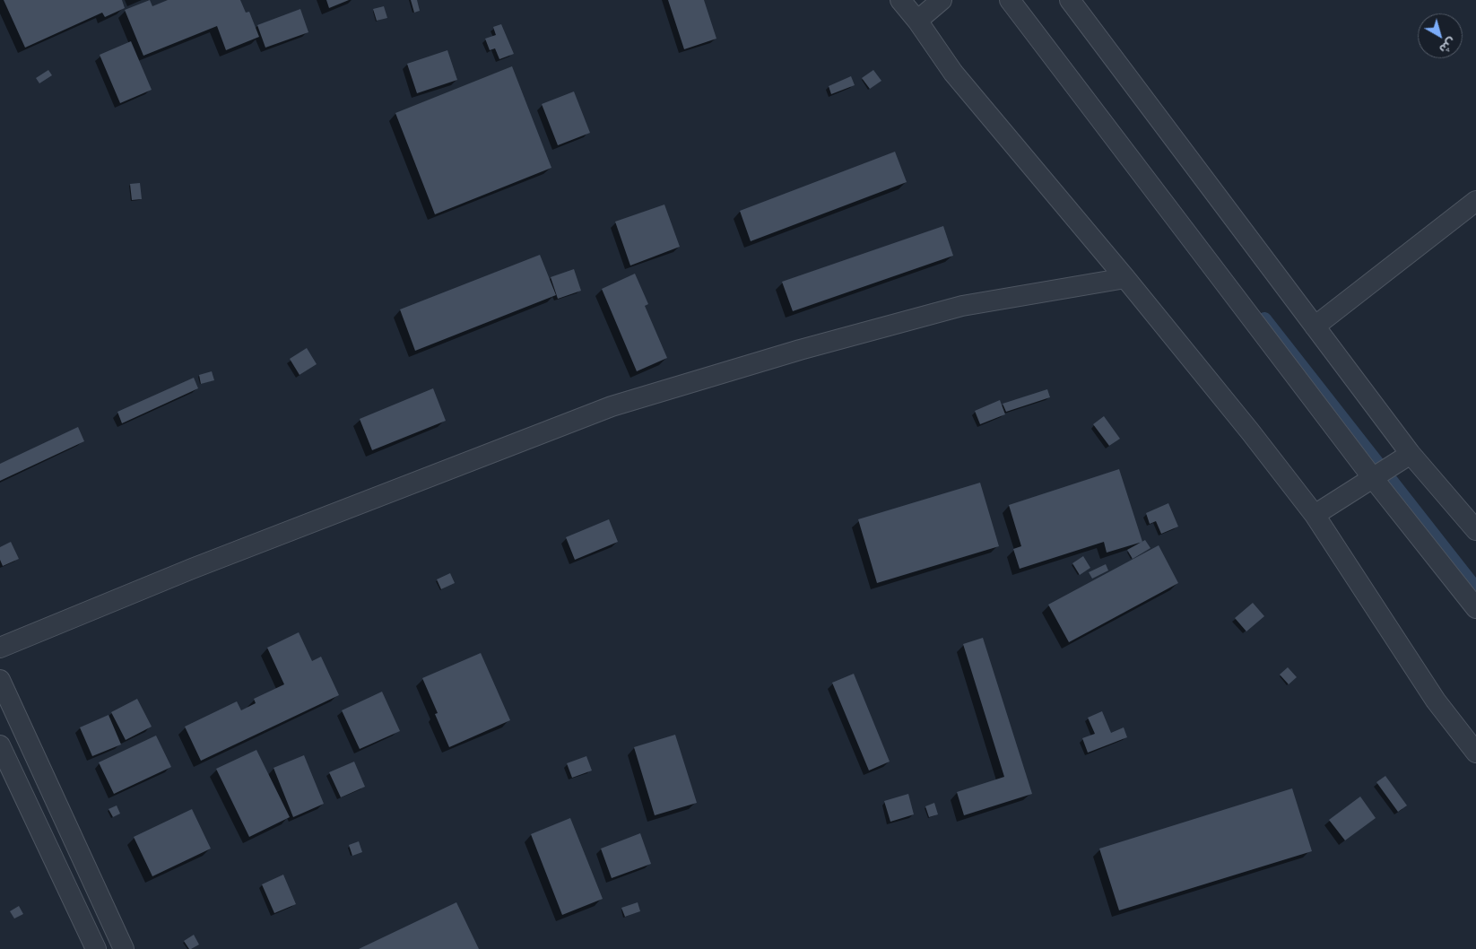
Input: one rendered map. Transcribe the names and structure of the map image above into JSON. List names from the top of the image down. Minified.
{"north":"bottom right"}
